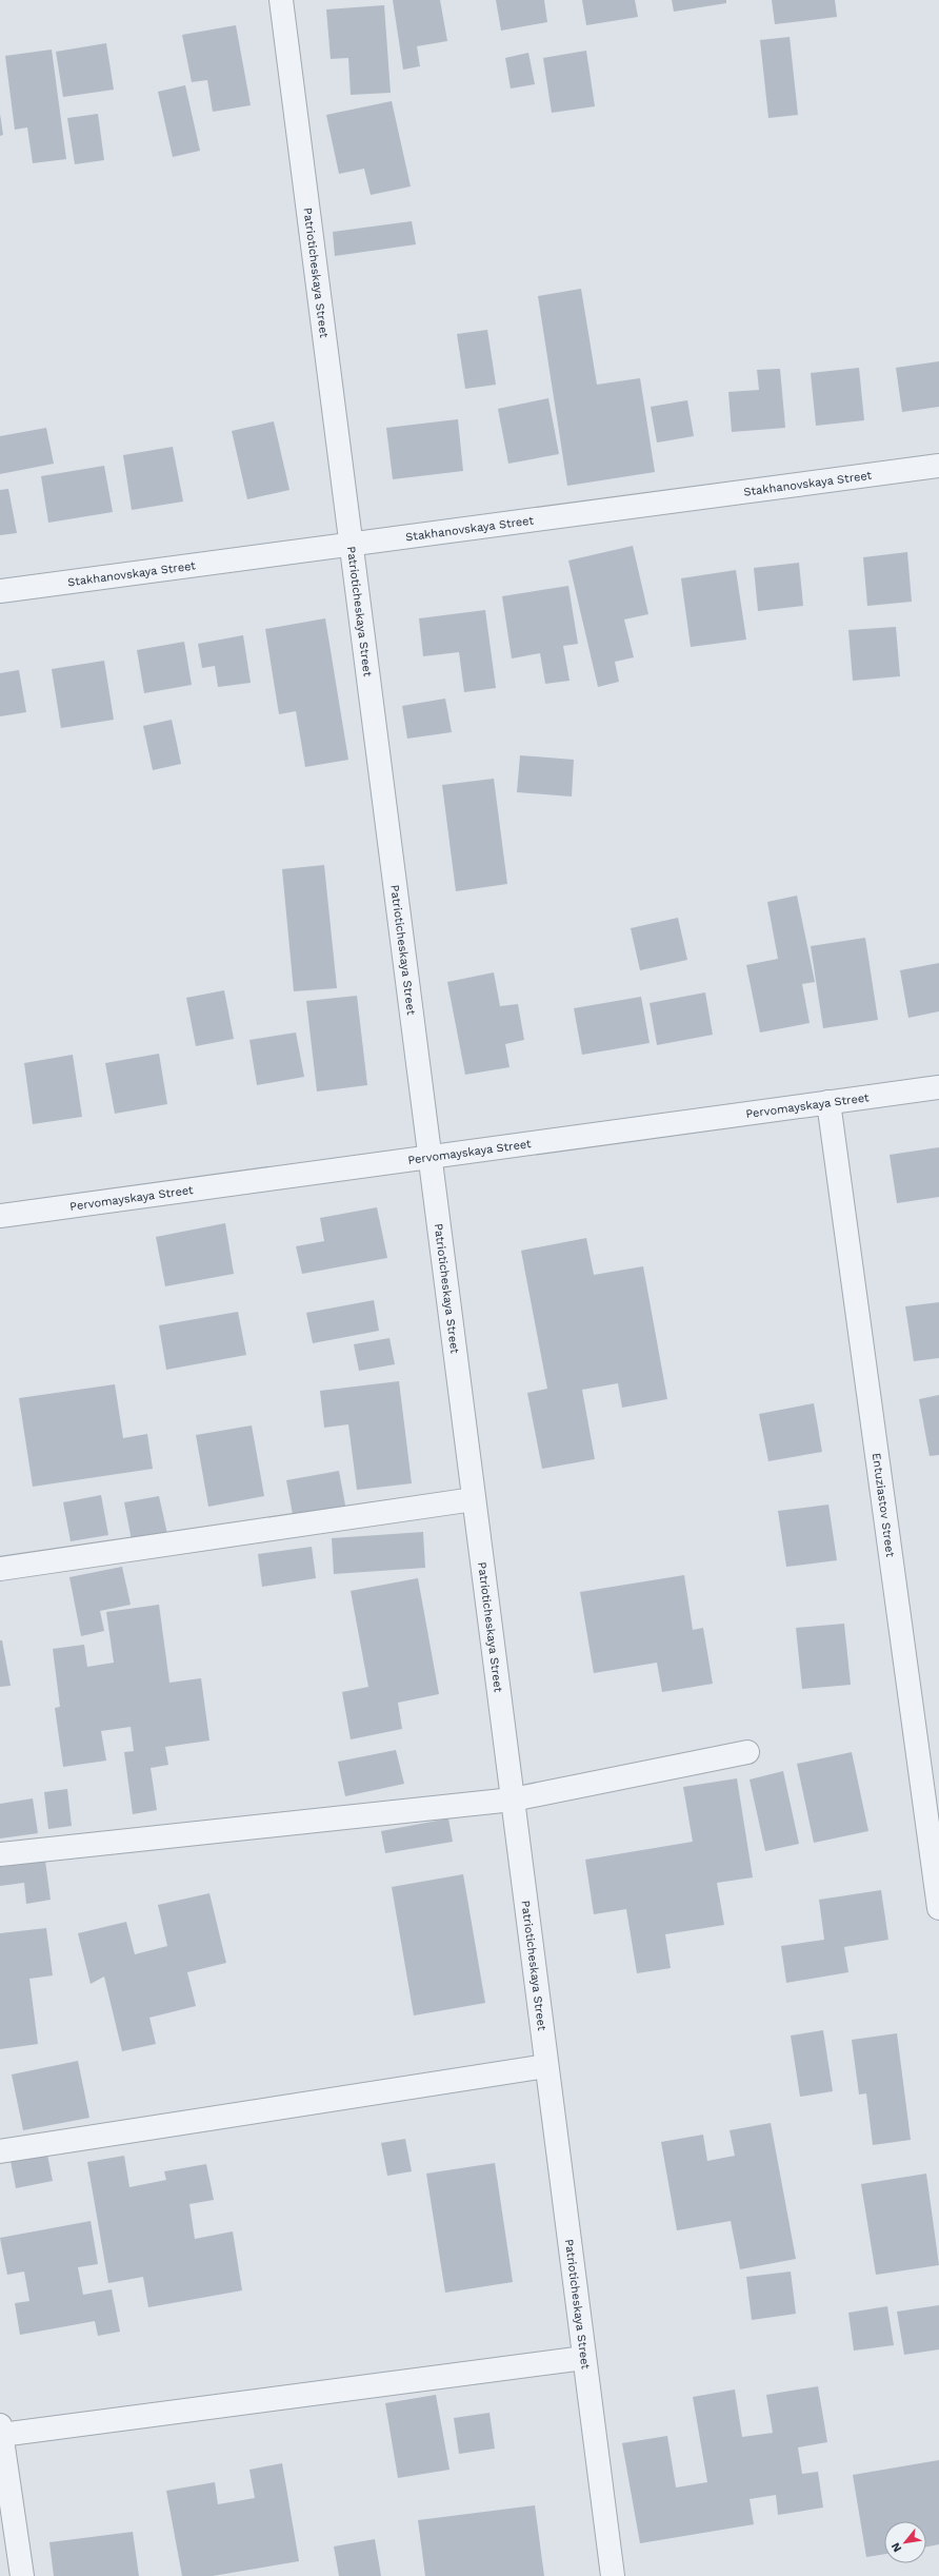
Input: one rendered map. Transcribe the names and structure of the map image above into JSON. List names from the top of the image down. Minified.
{"streets":{"street":["Patrioticheskaya Street","Stakhanovskaya Street","Pervomayskaya Street","Entuziastov Street"]},"crossings":[["Patrioticheskaya Street","Stakhanovskaya Street"],["Patrioticheskaya Street","Pervomayskaya Street"],["Pervomayskaya Street","Entuziastov Street"]],"north":"bottom left"}
